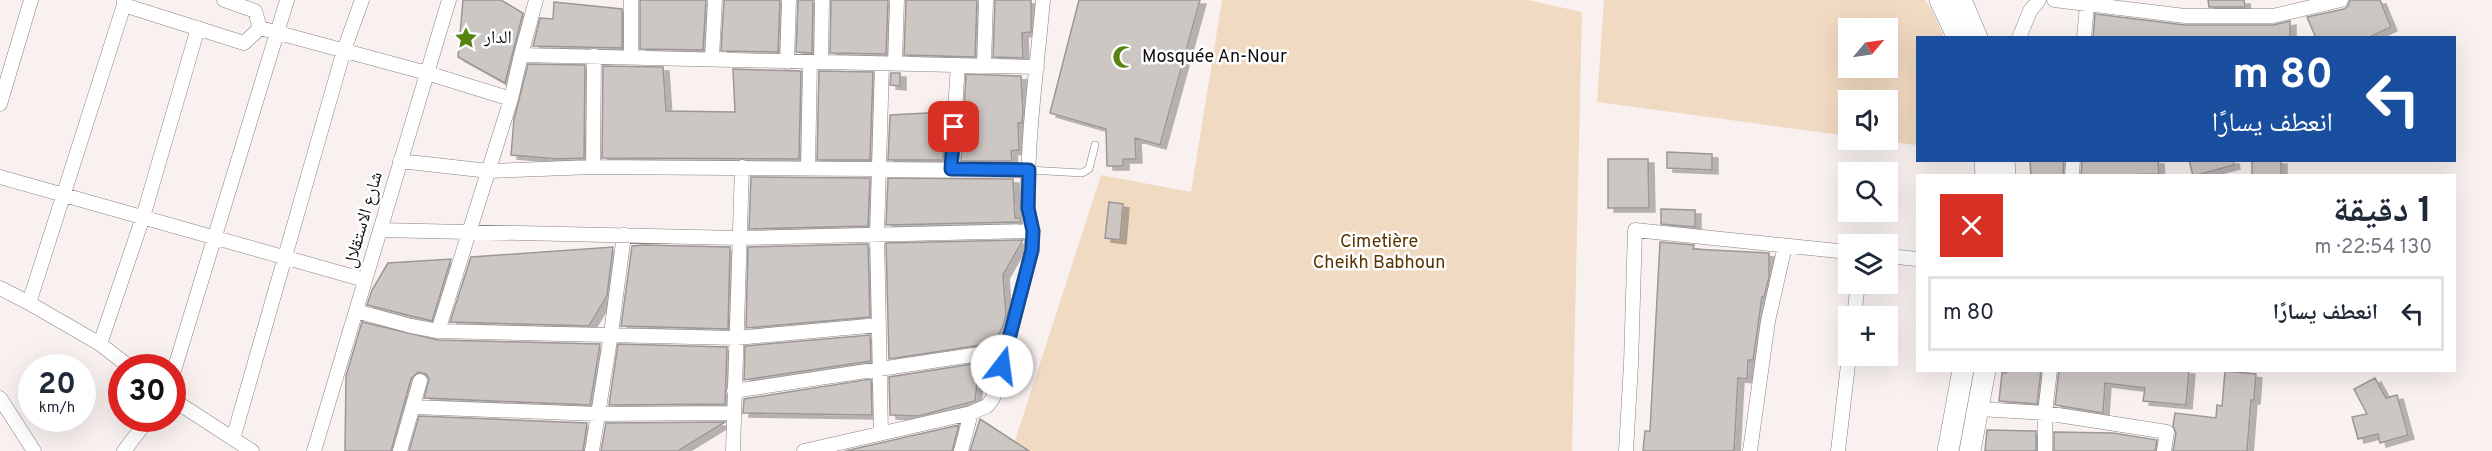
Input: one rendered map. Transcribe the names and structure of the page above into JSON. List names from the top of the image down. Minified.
{"streets":{"street":["شارع الاستقلال"]},"parks":["Cimetière Cheikh Babhoun"],"places":{"place":["الدار"],"mosque":["Mosquée An-Nour"]},"north":"top right","page":{"map_buttons":"+","turn":["80 m","انعطف يسارًا"],"heading":["1 دقيقة","130 m · 22:54"],"list":[{"name":"انعطف يسارًا","value":"80 m"}],"speed":"20 km/h","limit":"30"}}
